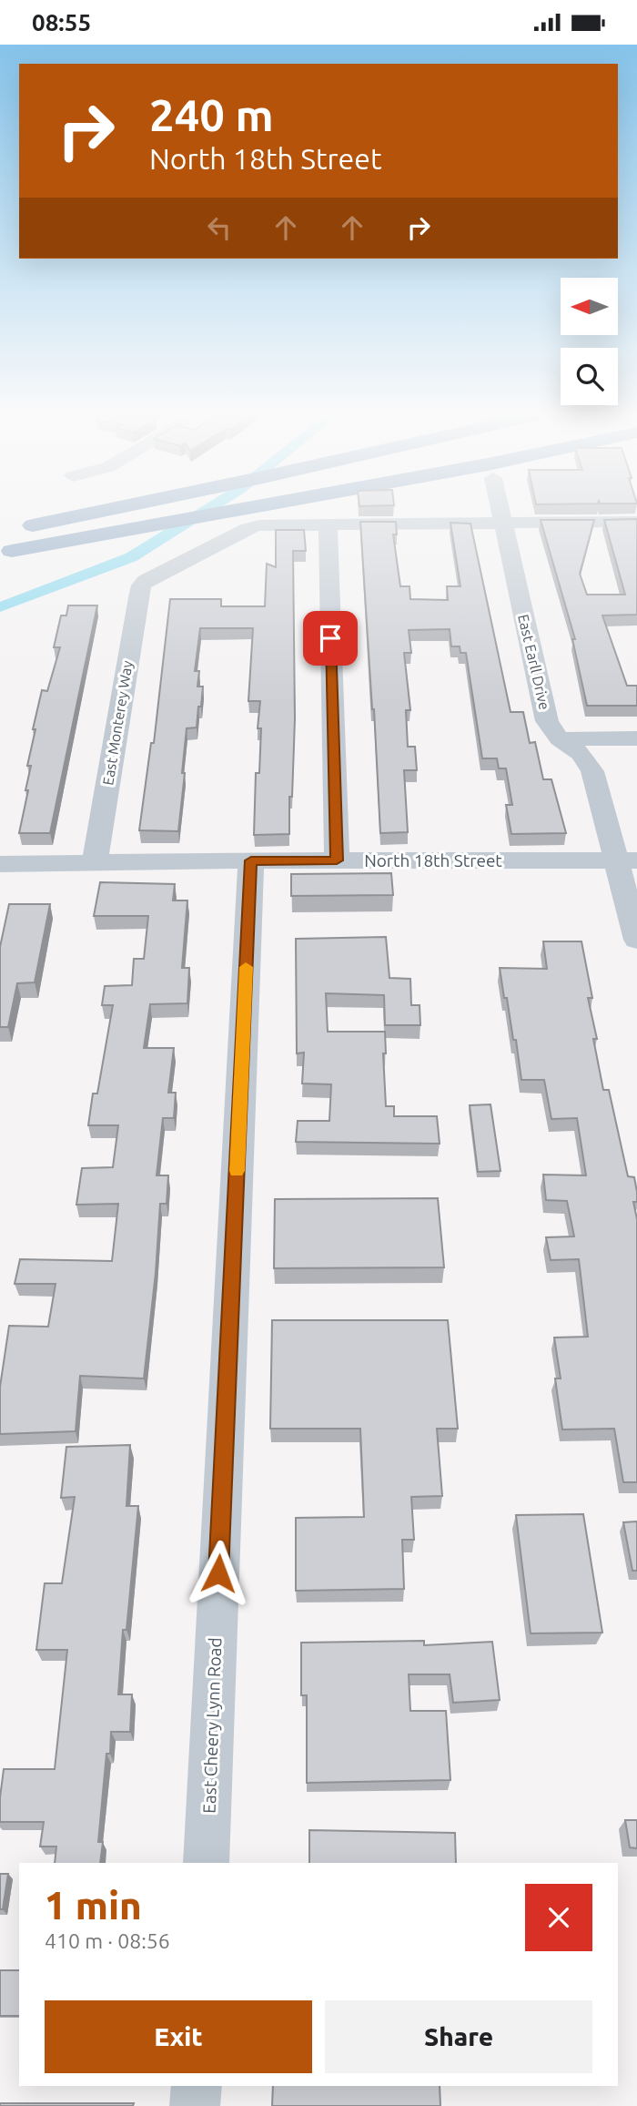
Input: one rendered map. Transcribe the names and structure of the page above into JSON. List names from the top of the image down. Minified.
{"streets":{"street":["East Earll Drive","East Monterey Way","North 18th Street","East Cheery Lynn Road"]},"crossings":[["East Earll Drive","North 18th Street"],["East Monterey Way","North 18th Street"],["North 18th Street","East Cheery Lynn Road"]],"north":"left","page":{"status":"08:55","turn":["240 m","North 18th Street"],"heading":["1 min","410 m · 08:56"],"buttons":["Exit","Share"]}}
